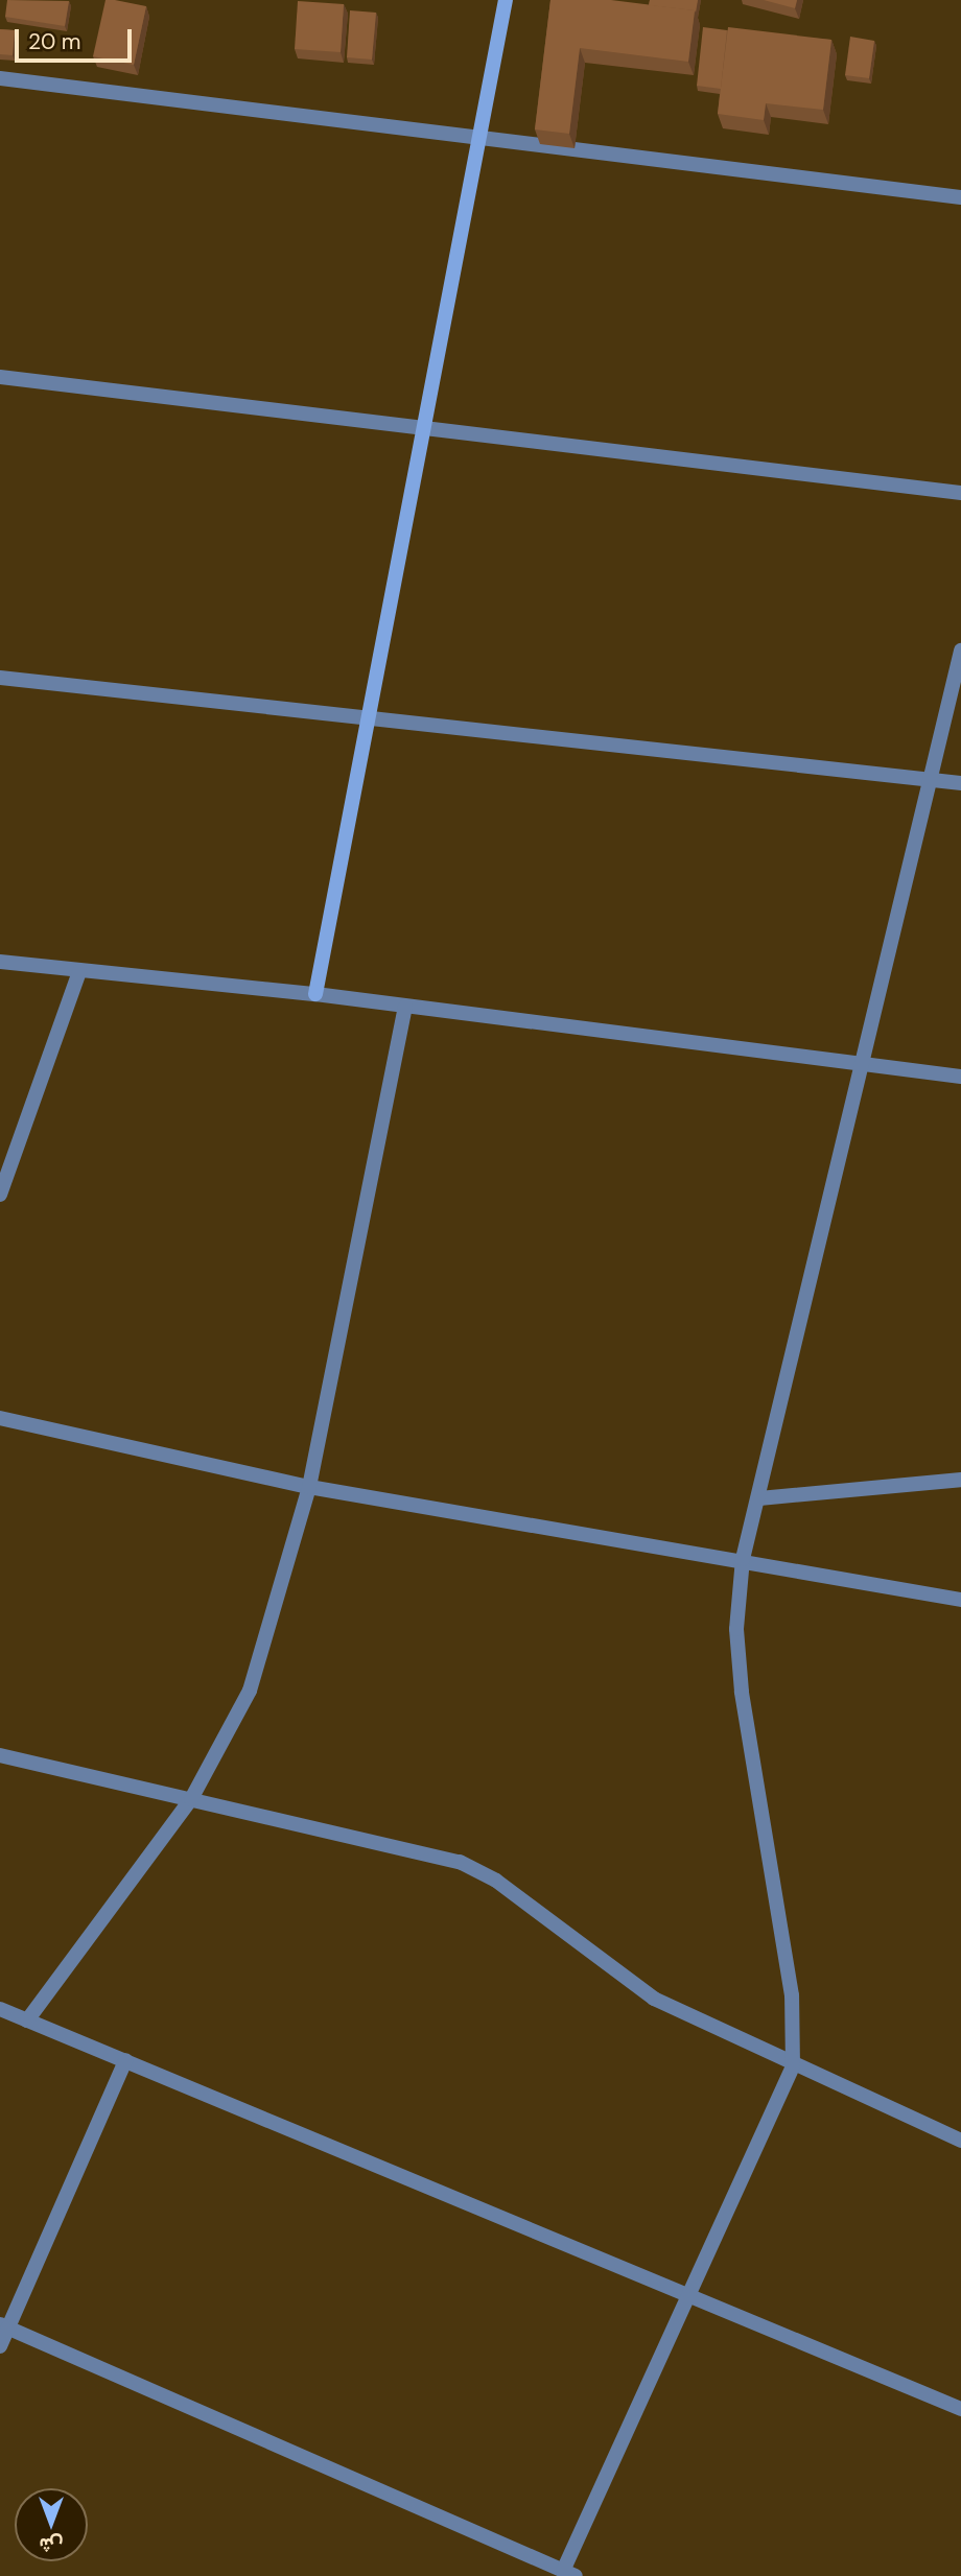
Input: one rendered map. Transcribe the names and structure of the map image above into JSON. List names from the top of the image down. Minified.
{"scale_bar":"20 m","north":"bottom"}
